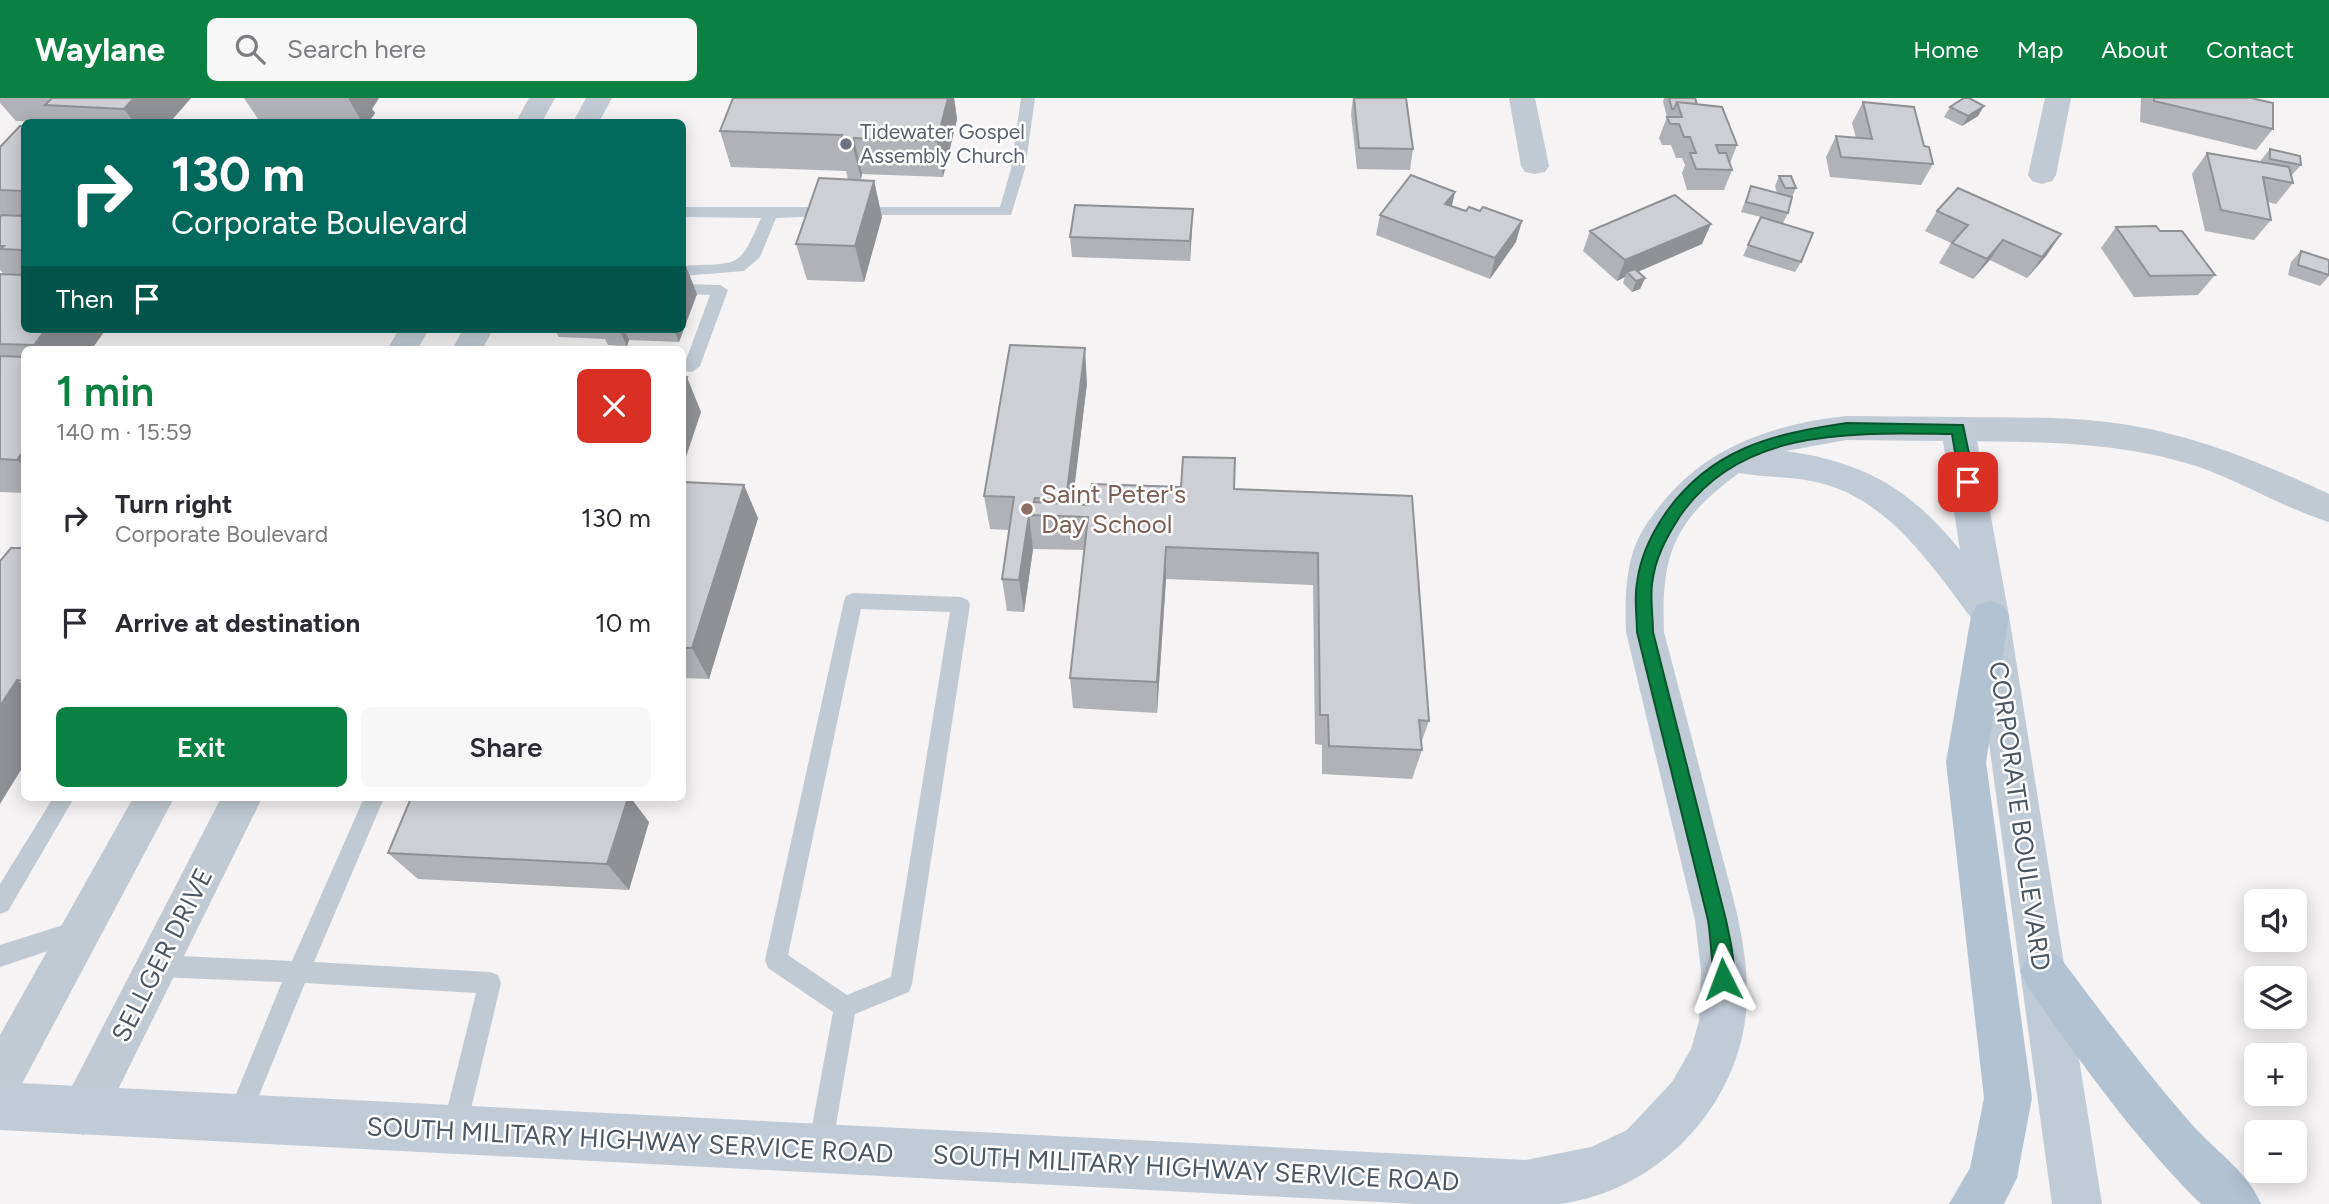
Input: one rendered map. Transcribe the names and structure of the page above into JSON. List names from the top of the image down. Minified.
{"streets":{"street":["CORPORATE BOULEVARD","SELLGER DRIVE","SOUTH MILITARY HIGHWAY SERVICE ROAD"]},"crossings":[["CORPORATE BOULEVARD","SOUTH MILITARY HIGHWAY SERVICE ROAD"],["SELLGER DRIVE","SOUTH MILITARY HIGHWAY SERVICE ROAD"]],"places":["Tidewater Gospel Assembly Church","Saint Peter's Day School"],"page":{"header":"Waylane","search":"Search here","nav":["Home","Map","About","Contact"],"turn":["130 m","Corporate Boulevard"],"then":"Then","heading":["1 min","140 m · 15:59"],"list":[{"name":"Turn right","note":"Corporate Boulevard","value":"130 m"},{"name":"Arrive at destination","value":"10 m"}],"buttons":["Exit","Share"],"map_buttons":["+","−"]}}
